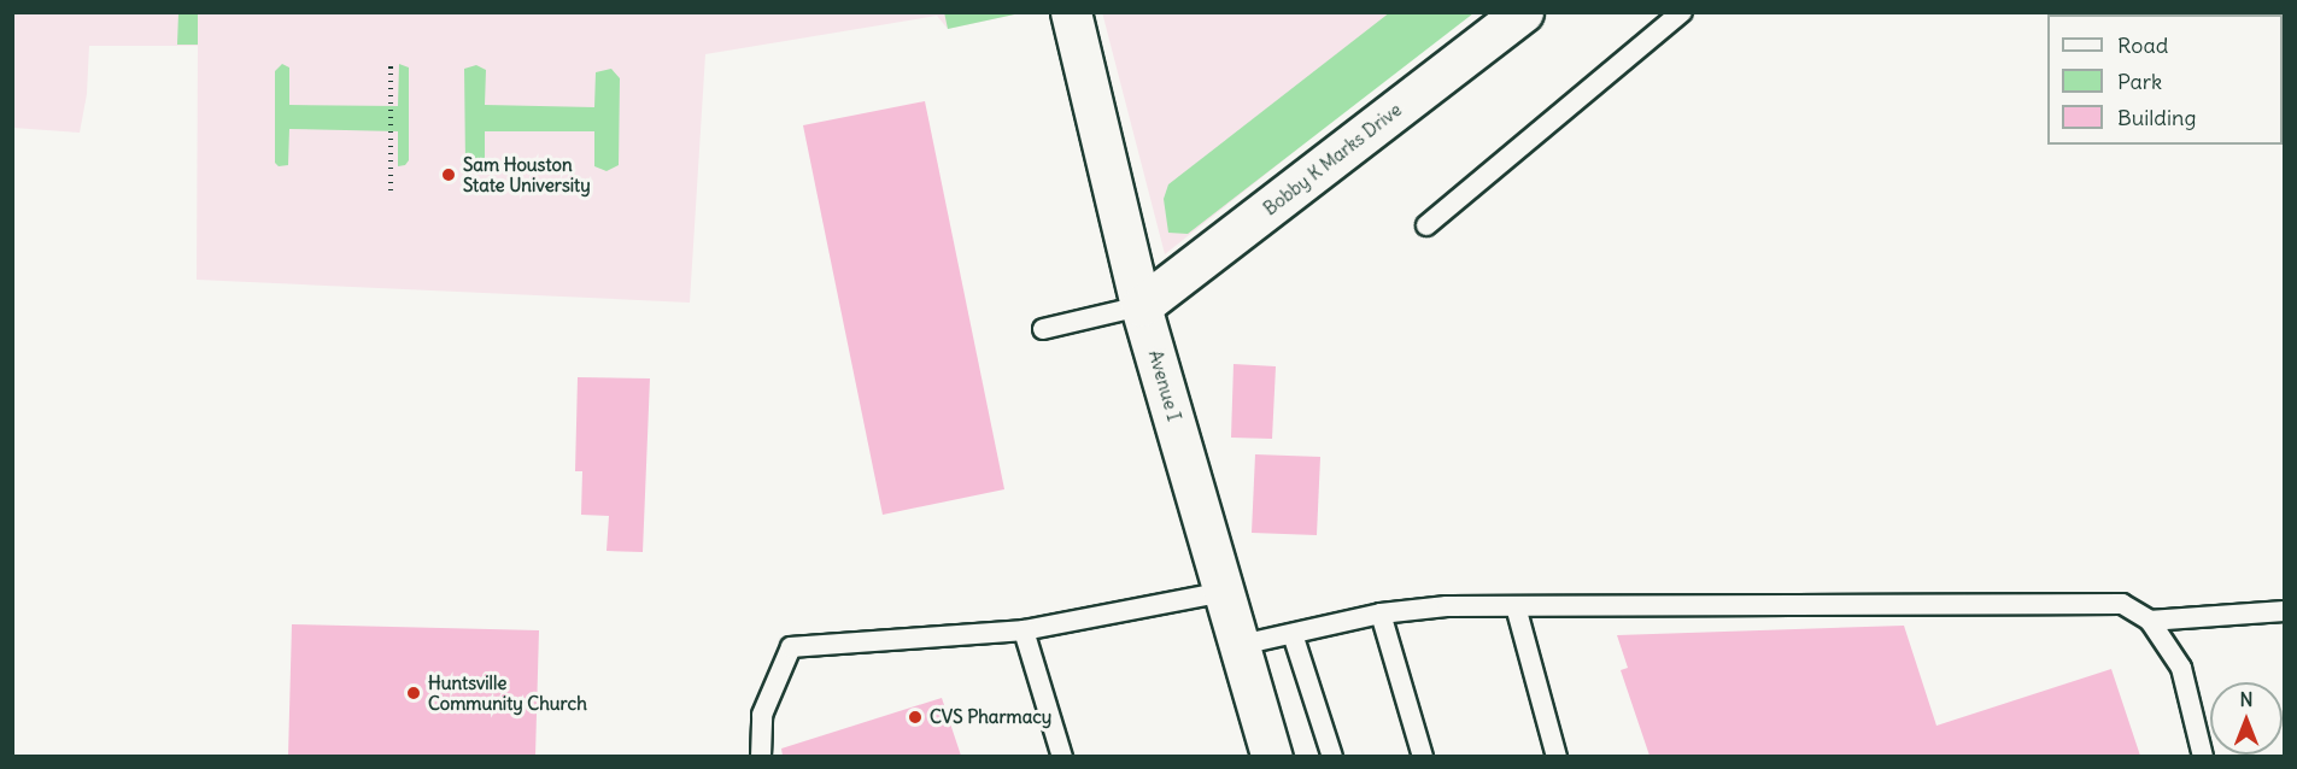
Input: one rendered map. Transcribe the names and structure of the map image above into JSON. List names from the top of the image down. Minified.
{"streets":{"street":["Bobby K Marks Drive","Avenue I"]},"crossings":[["Bobby K Marks Drive","Avenue I"]],"places":["Sam Houston State University","Huntsville Community Church","CVS Pharmacy"],"legend":["Road","Park","Building"],"north":"top"}
